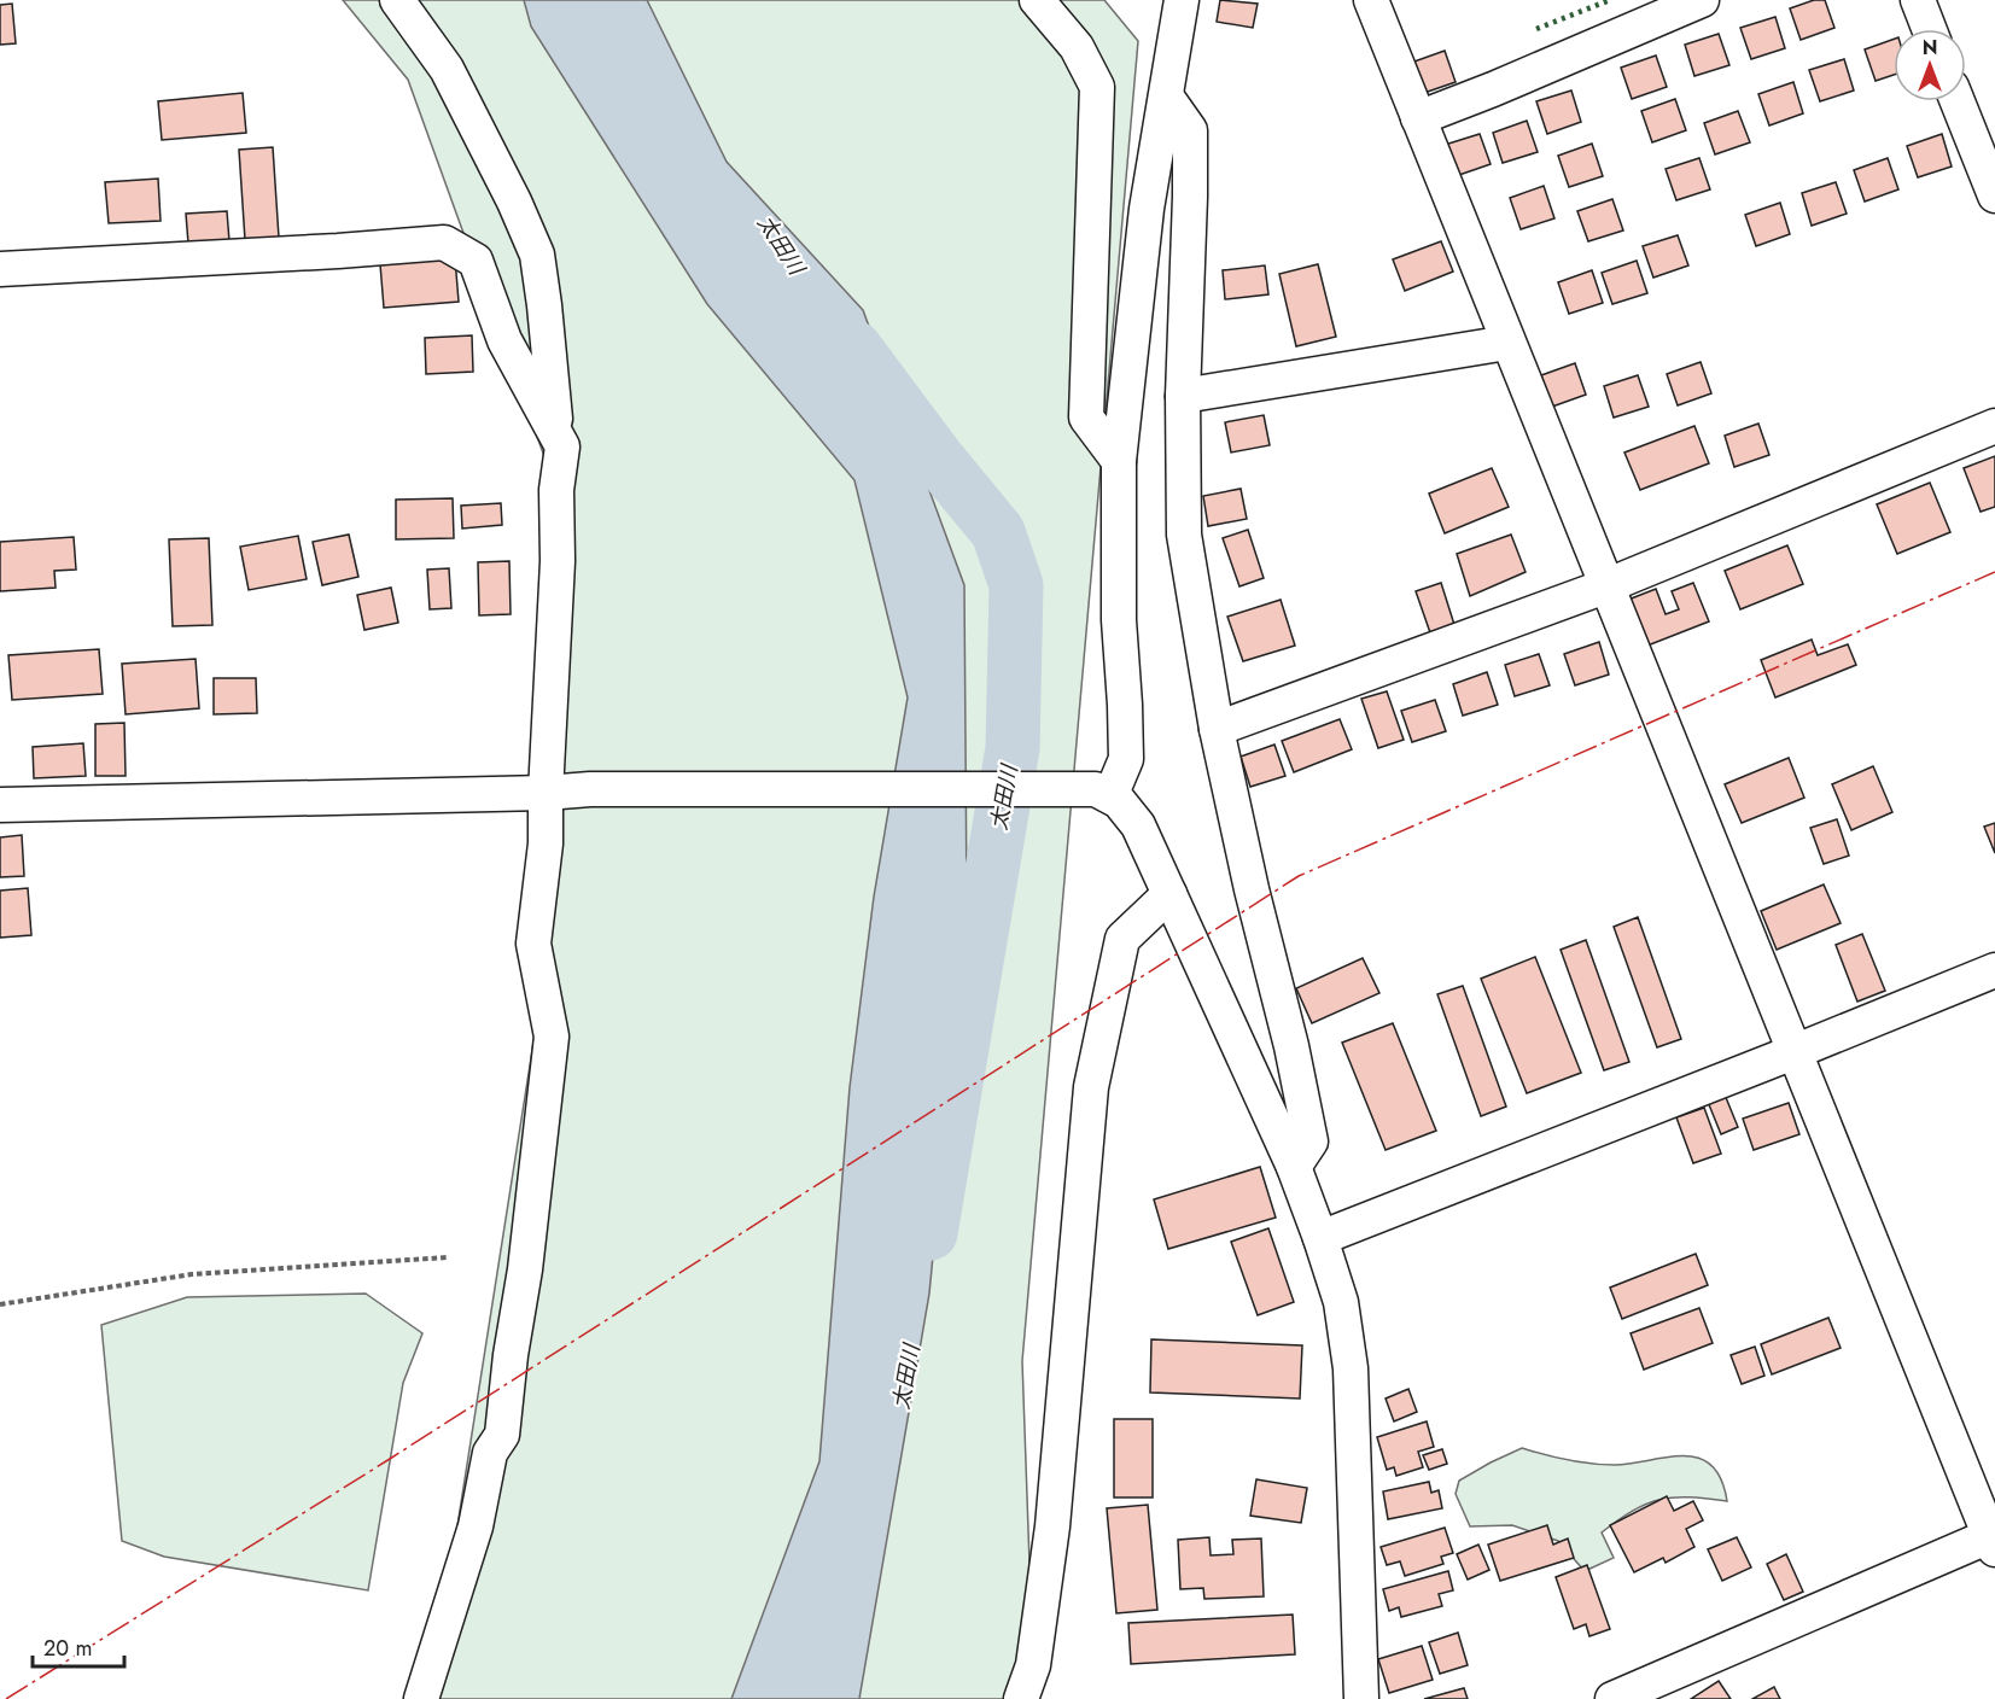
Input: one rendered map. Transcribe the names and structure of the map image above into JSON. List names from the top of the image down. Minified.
{"water":["太田川"],"scale_bar":"20 m","north":"top"}
